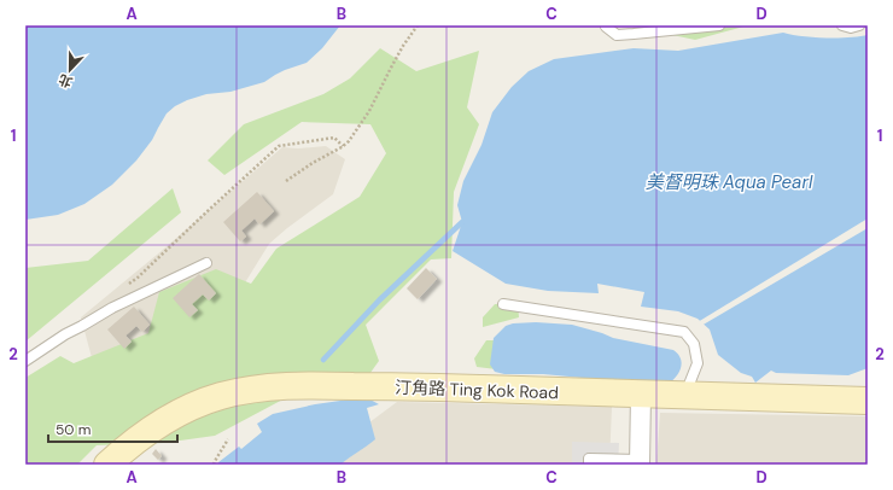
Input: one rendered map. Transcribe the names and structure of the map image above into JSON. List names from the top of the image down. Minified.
{"streets":{"street":["汀角路 Ting Kok Road"]},"water":["美督明珠 Aqua Pearl"],"scale_bar":"50 m","north":"bottom","grid":{"columns":["A","B","C","D"],"rows":["1","2"]}}
